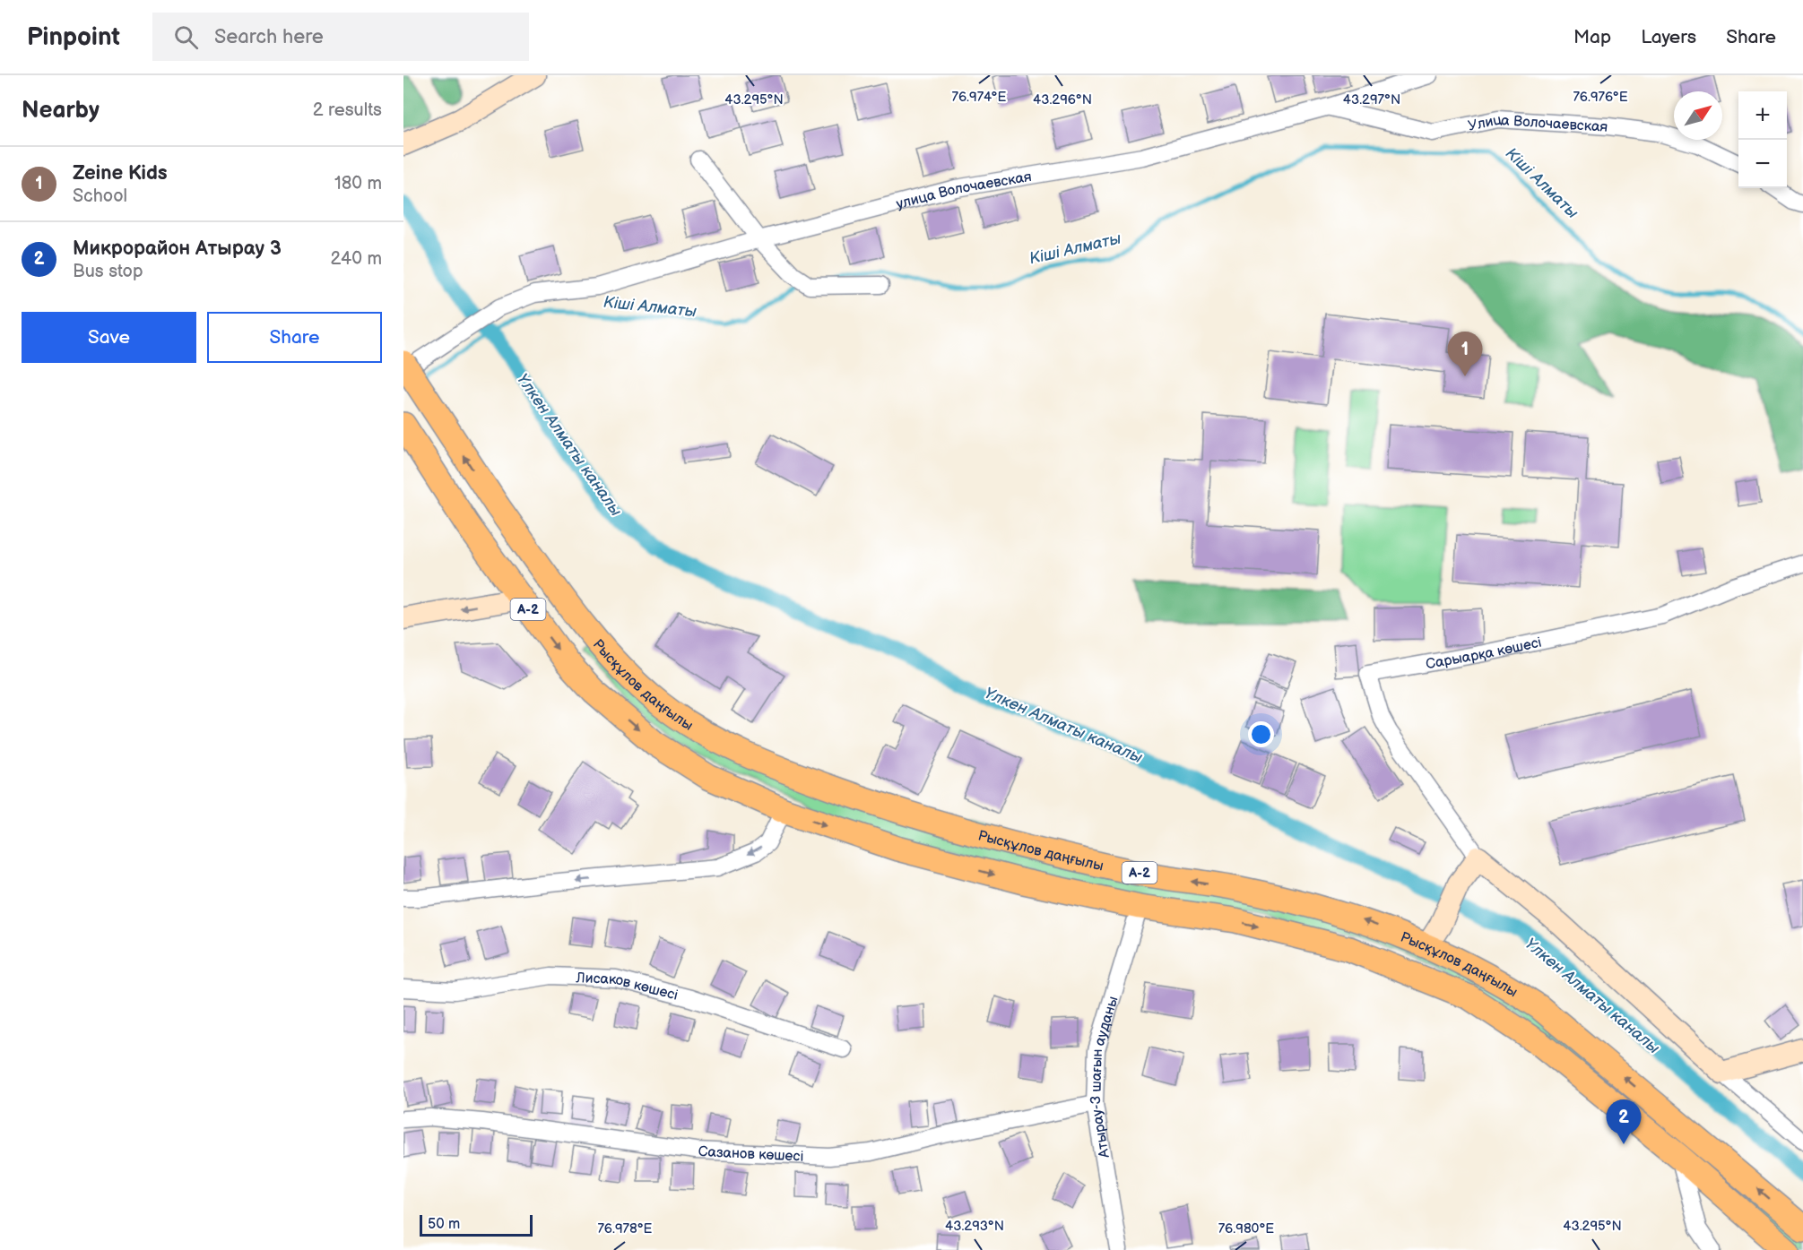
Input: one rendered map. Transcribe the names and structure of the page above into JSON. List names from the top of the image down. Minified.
{"streets":{"main road":["A-2","Рысқұлов даңғылы"],"street":["Улица Волочаевская","улица Волочаевская","Сарыарқа көшесі","Лисаков көшесі","Атырау-3 шағын ауданы","Сазанов көшесі"]},"crossings":[["Улица Волочаевская","улица Волочаевская"],["Рысқұлов даңғылы","Атырау-3 шағын ауданы"],["Атырау-3 шағын ауданы","Сазанов көшесі"]],"water":["Кіші Алматы","Үлкен Алматы каналы"],"scale_bar":"50 m","north":"top right","page":{"header":"Pinpoint","search":"Search here","nav":["Map","Layers","Share"],"heading":["Nearby","2 results"],"map_buttons":["+","−"],"list":[{"mark":"1","name":"Zeine Kids","note":"School","value":"180 m"},{"mark":"2","name":"Микрорайон Атырау 3","note":"Bus stop","value":"240 m"}],"buttons":["Save","Share"],"pins":["1","2"],"scale":"50 m"},"coordinates":["76.974°E","76.976°E","43.295°N","43.296°N","43.297°N","43.293°N","76.978°E","76.980°E"]}
